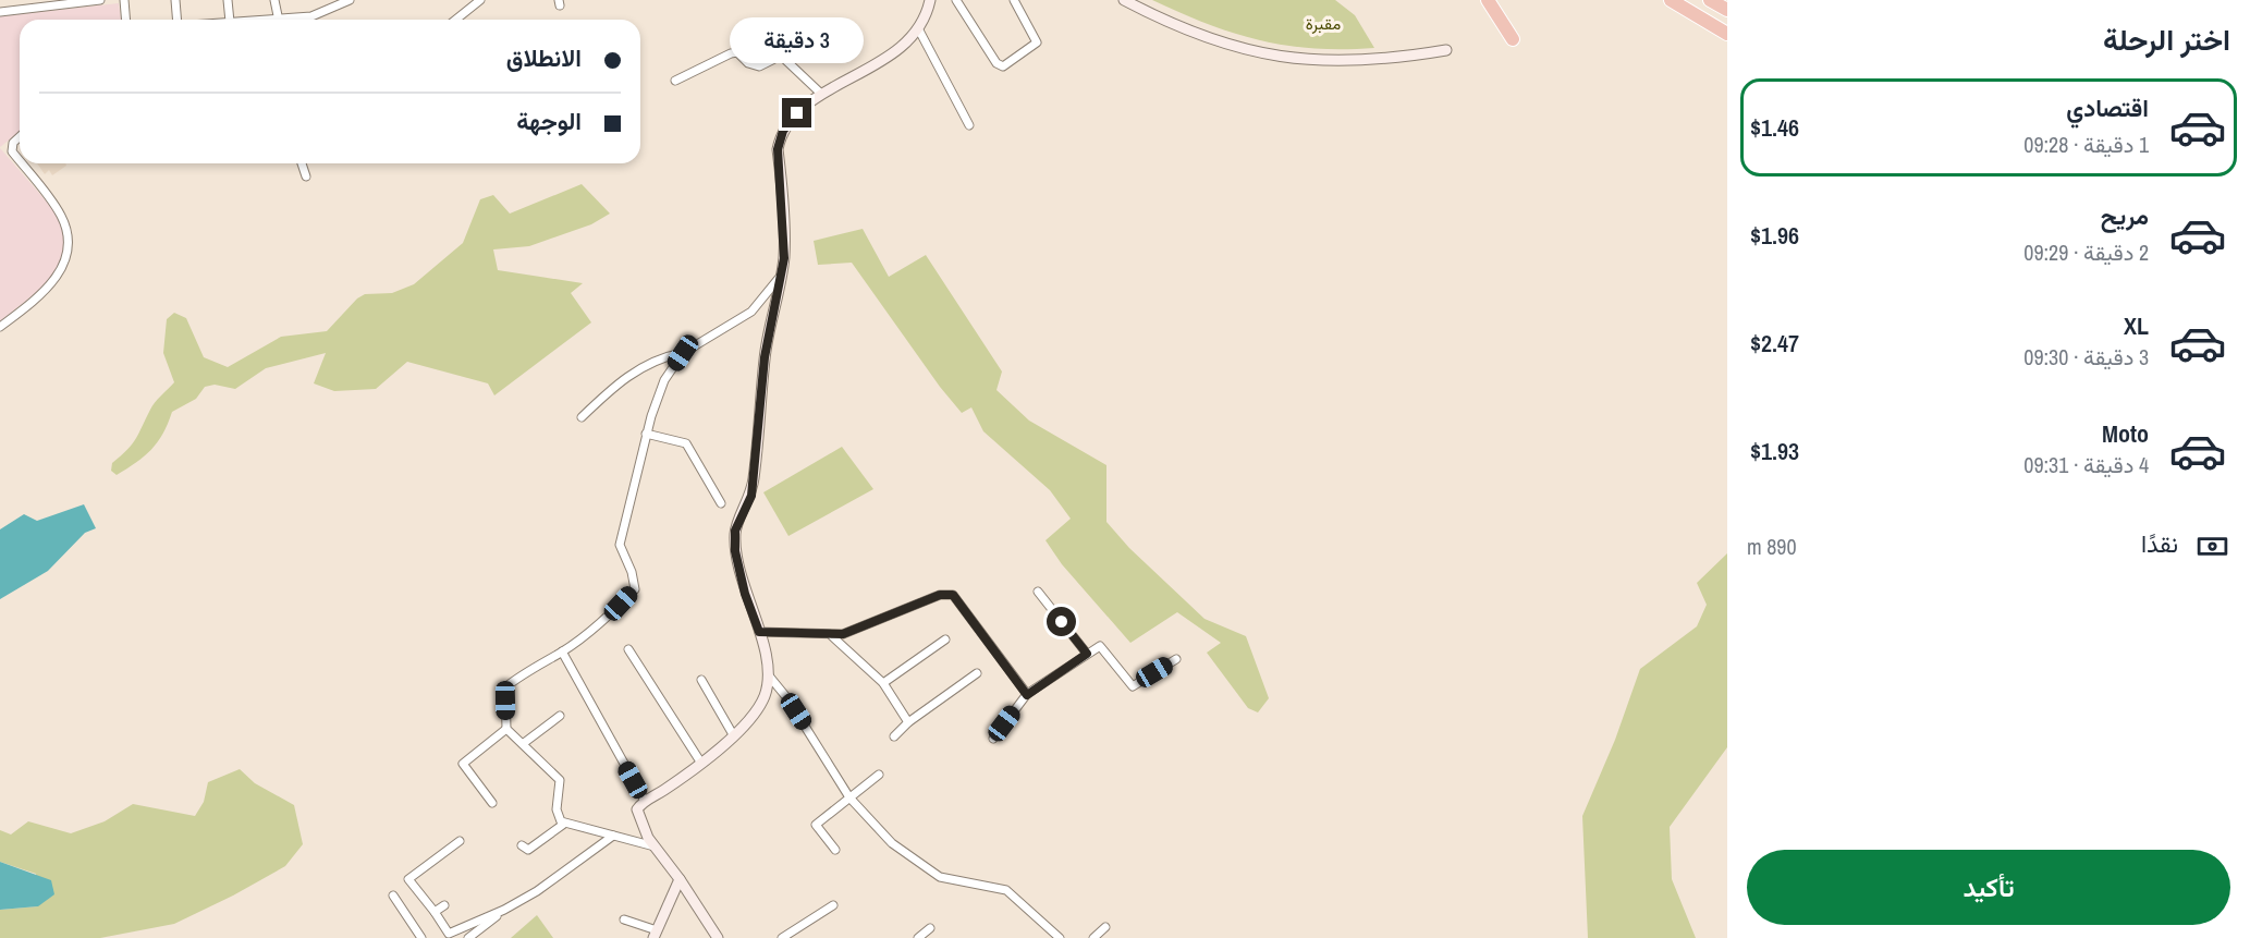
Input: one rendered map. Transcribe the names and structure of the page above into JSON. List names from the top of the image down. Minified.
{"parks":["مقبرة"],"page":{"heading":"اختر الرحلة","bubble":"3 دقيقة","banner":["الانطلاق","الوجهة"],"list":[{"name":"اقتصادي","note":"1 دقيقة · 09:28","value":"$1.46"},{"name":"مريح","note":"2 دقيقة · 09:29","value":"$1.96"},{"name":"XL","note":"3 دقيقة · 09:30","value":"$2.47"},{"name":"Moto","note":"4 دقيقة · 09:31","value":"$1.93"}],"pay":["نقدًا","890 m"],"buttons":"تأكيد"}}
